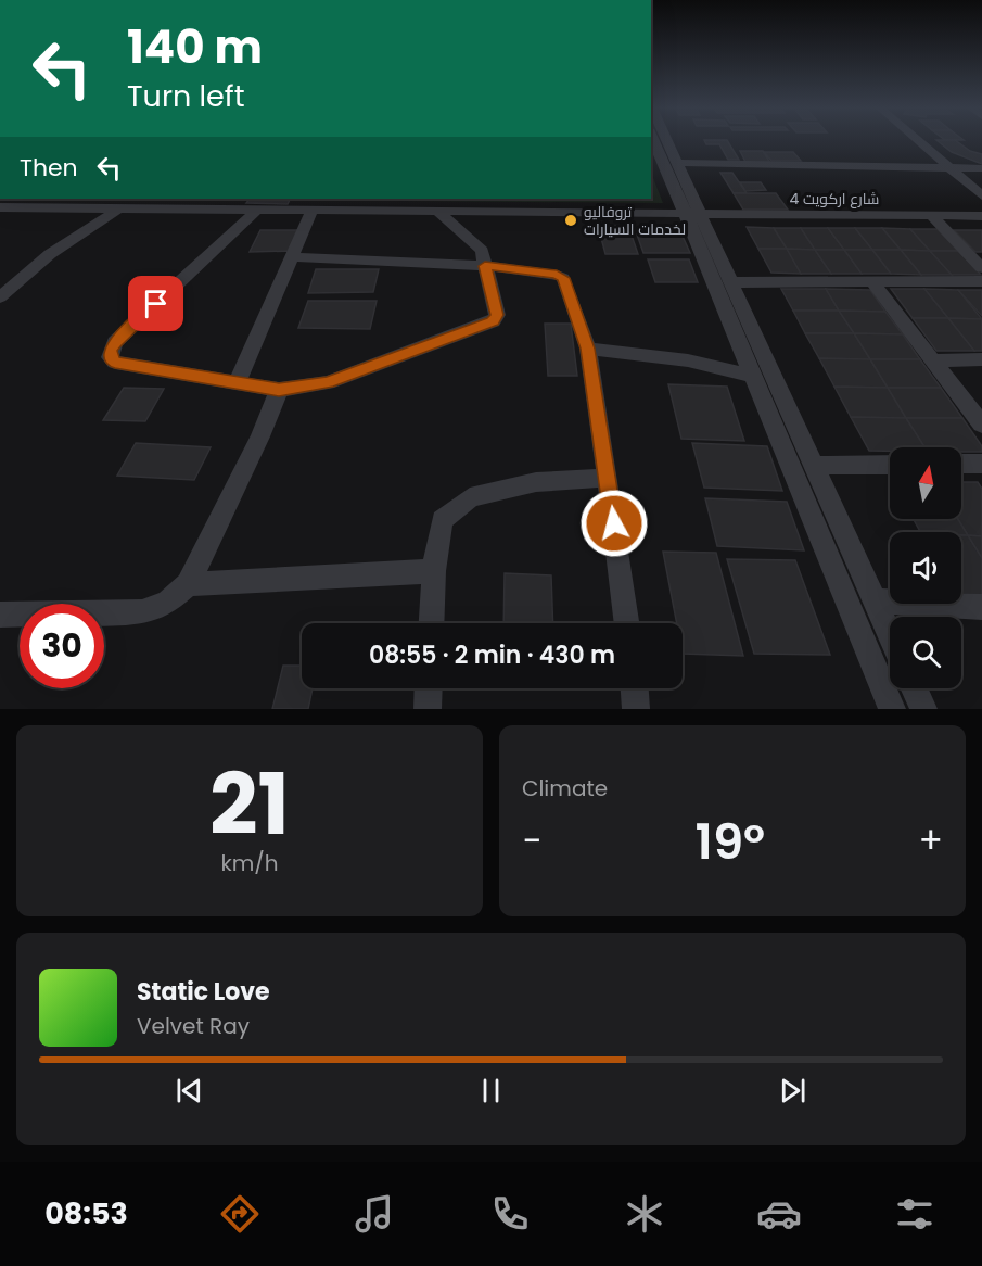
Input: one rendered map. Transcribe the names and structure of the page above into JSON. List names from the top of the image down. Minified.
{"streets":{"street":["شارع اركويت 4"]},"places":["تروفاليو لخدمات السيارات"],"north":"top","page":{"turn":["140 m","Turn left"],"then":"Then","limit":"30","trip":"08:55 · 2 min · 430 m","tile":[["21","km/h"],"Climate"],"heat":["−","19°","+"],"song":["Static Love","Velvet Ray"],"tabs":"08:53"}}
